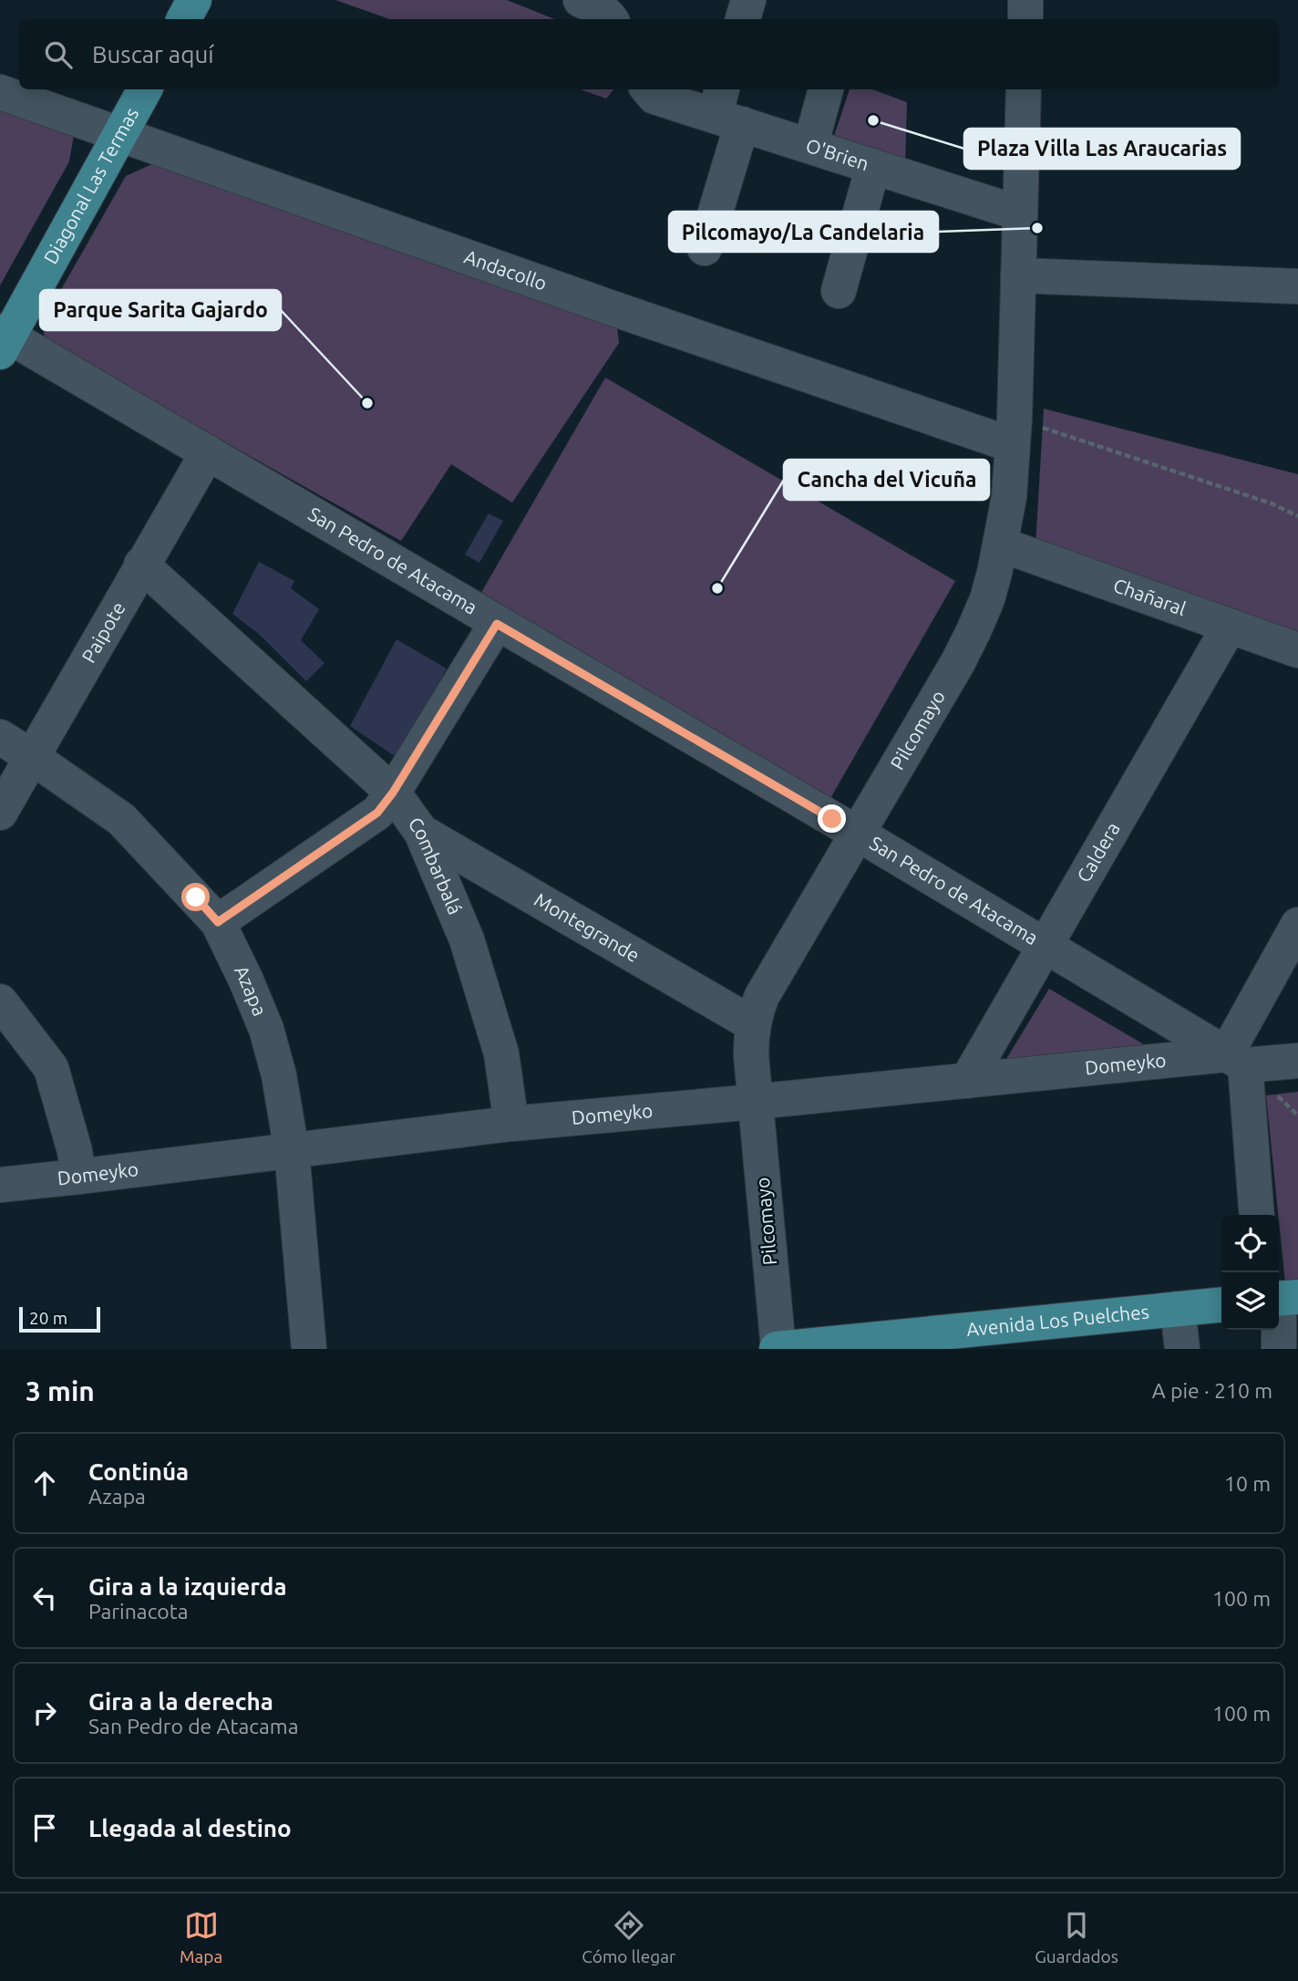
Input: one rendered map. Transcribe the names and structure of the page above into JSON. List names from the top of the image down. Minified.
{"streets":{"main road":["Diagonal Las Termas","Avenida Los Puelches"],"street":["O'Brien","Andacollo","San Pedro de Atacama","Chañaral","Paipote","Pilcomayo","Caldera","Combarbalá","Montegrande","Azapa","Domeyko"]},"crossings":[["O'Brien","Pilcomayo"],["Diagonal Las Termas","Andacollo"],["Diagonal Las Termas","San Pedro de Atacama"],["Andacollo","Pilcomayo"],["San Pedro de Atacama","Paipote"],["San Pedro de Atacama","Pilcomayo"],["San Pedro de Atacama","Caldera"],["San Pedro de Atacama","Domeyko"],["Chañaral","Pilcomayo"],["Chañaral","Caldera"],["Paipote","Combarbalá"],["Paipote","Azapa"],["Pilcomayo","Montegrande"],["Pilcomayo","Domeyko"],["Pilcomayo","Avenida Los Puelches"],["Caldera","Domeyko"],["Combarbalá","Montegrande"],["Combarbalá","Domeyko"],["Azapa","Domeyko"]],"places":["Plaza Villa Las Araucarias","Pilcomayo/La Candelaria","Parque Sarita Gajardo","Cancha del Vicuña"],"scale_bar":"20 m","page":{"search":"Buscar aquí","scale":"20 m","heading":["3 min","A pie · 210 m"],"list":[["Continúa","Azapa","10 m"],["Gira a la izquierda","Parinacota","100 m"],["Gira a la derecha","San Pedro de Atacama","100 m"],"Llegada al destino"],"nav":["Mapa","Cómo llegar","Guardados"]}}
